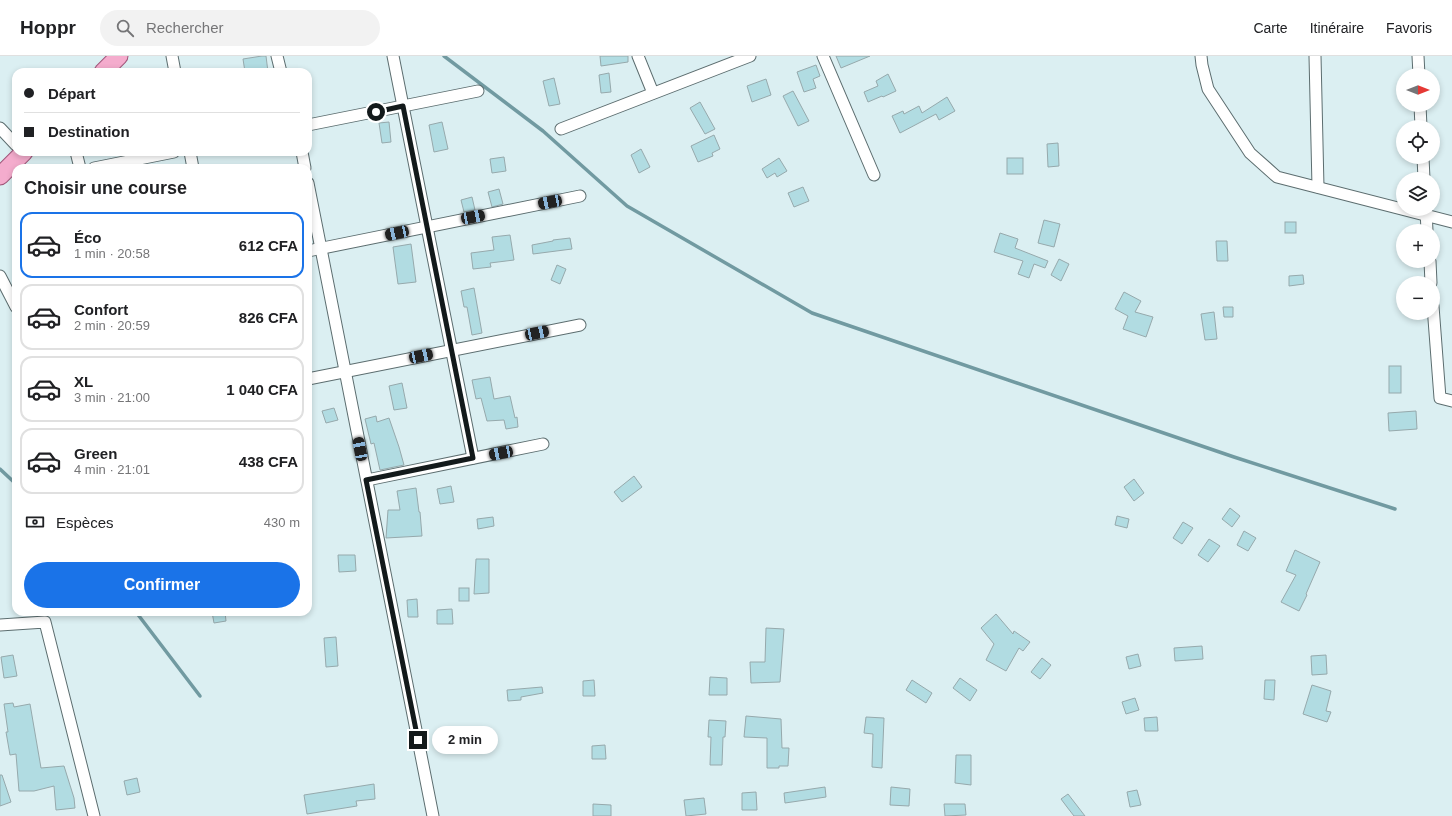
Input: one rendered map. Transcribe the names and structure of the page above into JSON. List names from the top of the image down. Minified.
{"north":"right","page":{"header":"Hoppr","search":"Rechercher","nav":["Carte","Itinéraire","Favoris"],"map_buttons":["+","−"],"banner":["Départ","Destination"],"heading":"Choisir une course","list":[{"name":"Éco","note":"1 min · 20:58","value":"612 CFA"},{"name":"Confort","note":"2 min · 20:59","value":"826 CFA"},{"name":"XL","note":"3 min · 21:00","value":"1 040 CFA"},{"name":"Green","note":"4 min · 21:01","value":"438 CFA"}],"pay":["Espèces","430 m"],"buttons":"Confirmer","bubble":"2 min"}}
